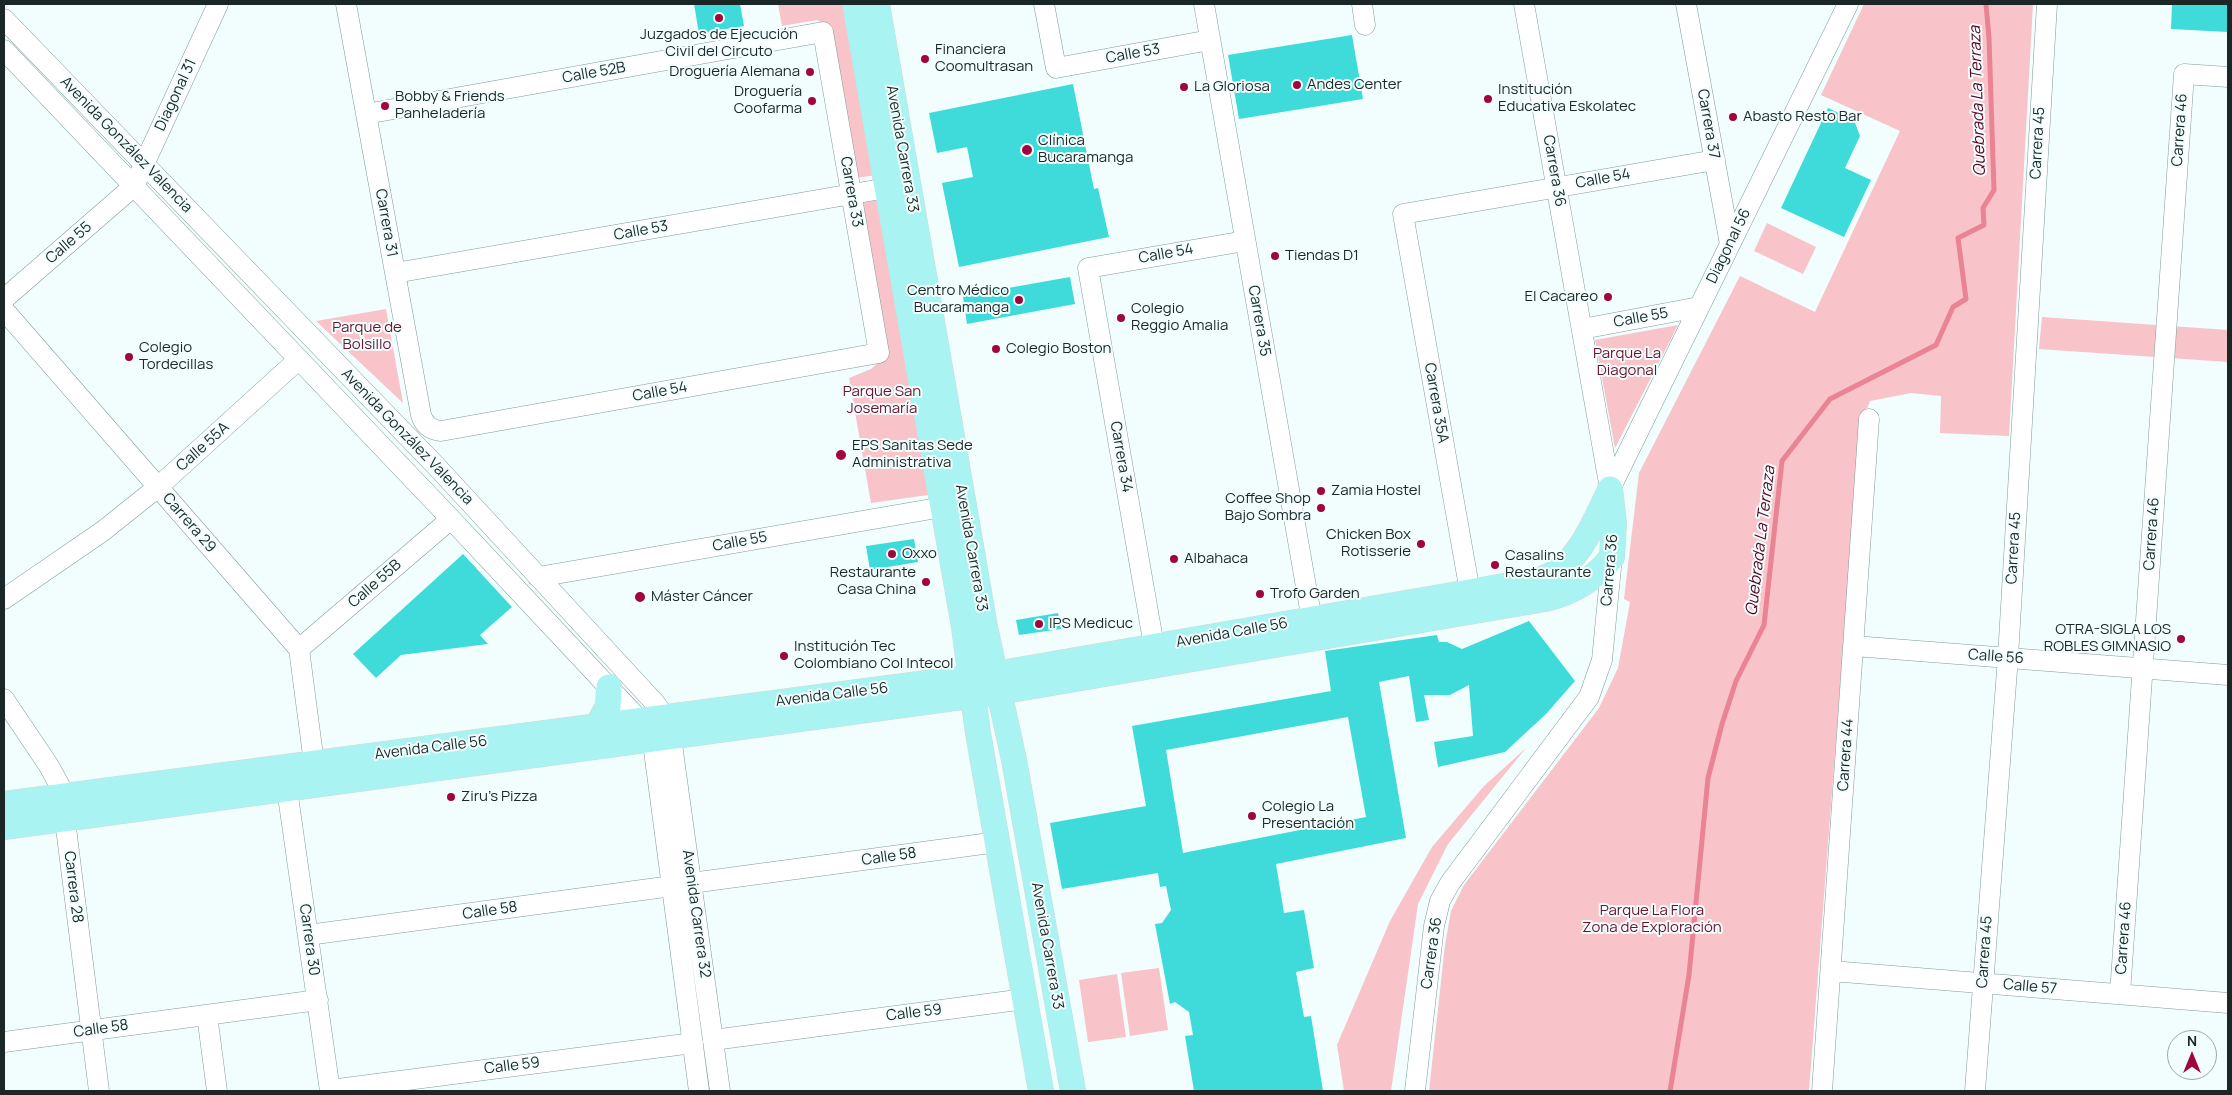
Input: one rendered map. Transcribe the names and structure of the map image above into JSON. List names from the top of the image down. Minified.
{"streets":{"main road":["Avenida Carrera 33","Carrera 36","Avenida Calle 56"],"street":["Calle 53","Calle 52B","Diagonal 31","Carrera 37","Carrera 46","Carrera 45","Avenida González Valencia","Calle 54","Carrera 33","Carrera 31","Calle 55","Diagonal 56","Carrera 35","Carrera 35A","Calle 55A","Carrera 34","Carrera 29","Calle 55B","Calle 56","Carrera 44","Calle 58","Carrera 28","Avenida Carrera 32","Carrera 30","Calle 57","Calle 59"]},"crossings":[["Calle 53","Avenida Carrera 33"],["Calle 53","Carrera 33"],["Calle 53","Carrera 31"],["Calle 53","Carrera 35"],["Calle 52B","Carrera 33"],["Calle 52B","Carrera 31"],["Diagonal 31","Avenida González Valencia"],["Diagonal 31","Calle 55"],["Carrera 37","Calle 54"],["Carrera 37","Diagonal 56"],["Carrera 46","Calle 56"],["Carrera 46","Calle 57"],["Carrera 45","Calle 56"],["Carrera 45","Calle 57"],["Avenida González Valencia","Calle 55"],["Avenida González Valencia","Calle 55A"],["Avenida González Valencia","Calle 55B"],["Avenida González Valencia","Avenida Calle 56"],["Avenida González Valencia","Avenida Carrera 32"],["Avenida Carrera 33","Calle 55"],["Avenida Carrera 33","Avenida Calle 56"],["Avenida Carrera 33","Calle 58"],["Avenida Carrera 33","Calle 59"],["Carrera 36","Calle 54"],["Carrera 36","Calle 55"],["Carrera 36","Diagonal 56"],["Carrera 36","Avenida Calle 56"],["Calle 54","Carrera 33"],["Calle 54","Carrera 31"],["Calle 54","Carrera 35"],["Calle 54","Carrera 35A"],["Calle 54","Carrera 34"],["Calle 55","Diagonal 56"],["Diagonal 56","Avenida Calle 56"],["Carrera 35","Avenida Calle 56"],["Carrera 35A","Avenida Calle 56"],["Calle 55A","Carrera 29"],["Carrera 34","Avenida Calle 56"],["Carrera 29","Calle 55B"],["Avenida Calle 56","Carrera 28"],["Avenida Calle 56","Avenida Carrera 32"],["Avenida Calle 56","Carrera 30"],["Calle 56","Carrera 44"],["Carrera 44","Calle 57"],["Calle 58","Carrera 28"],["Calle 58","Avenida Carrera 32"],["Calle 58","Carrera 30"],["Avenida Carrera 32","Calle 59"],["Carrera 30","Calle 59"]],"water":["Quebrada La Terraza"],"parks":["Parque de Bolsillo","Parque La Diagonal","Parque San Josemaría","Parque La Flora Zona de Exploración"],"places":["Juzgados de Ejecución Civil del Circuto","Financiera Coomultrasan","Droguería Alemana","Andes Center","La Gloriosa","Institución Educativa Eskolatec","Droguería Coofarma","Bobby & Friends Panheladería","Abasto Resto Bar","Clínica Bucaramanga","Tiendas D1","El Cacareo","Centro Médico Bucaramanga","Colegio Reggio Amalia","Colegio Boston","Colegio Tordecillas","EPS Sanitas Sede Administrativa","Zamia Hostel","Coffee Shop Bajo Sombra","Chicken Box Rotisserie","Oxxo","Albahaca","Casalins Restaurante","Restaurante Casa China","Trofo Garden","Máster Cáncer","IPS Medicuc","OTRA-SIGLA LOS ROBLES GIMNASIO","Institución Tec Colombiano Col Intecol","Ziru’s Pizza","Colegio La Presentación"],"north":"top"}
